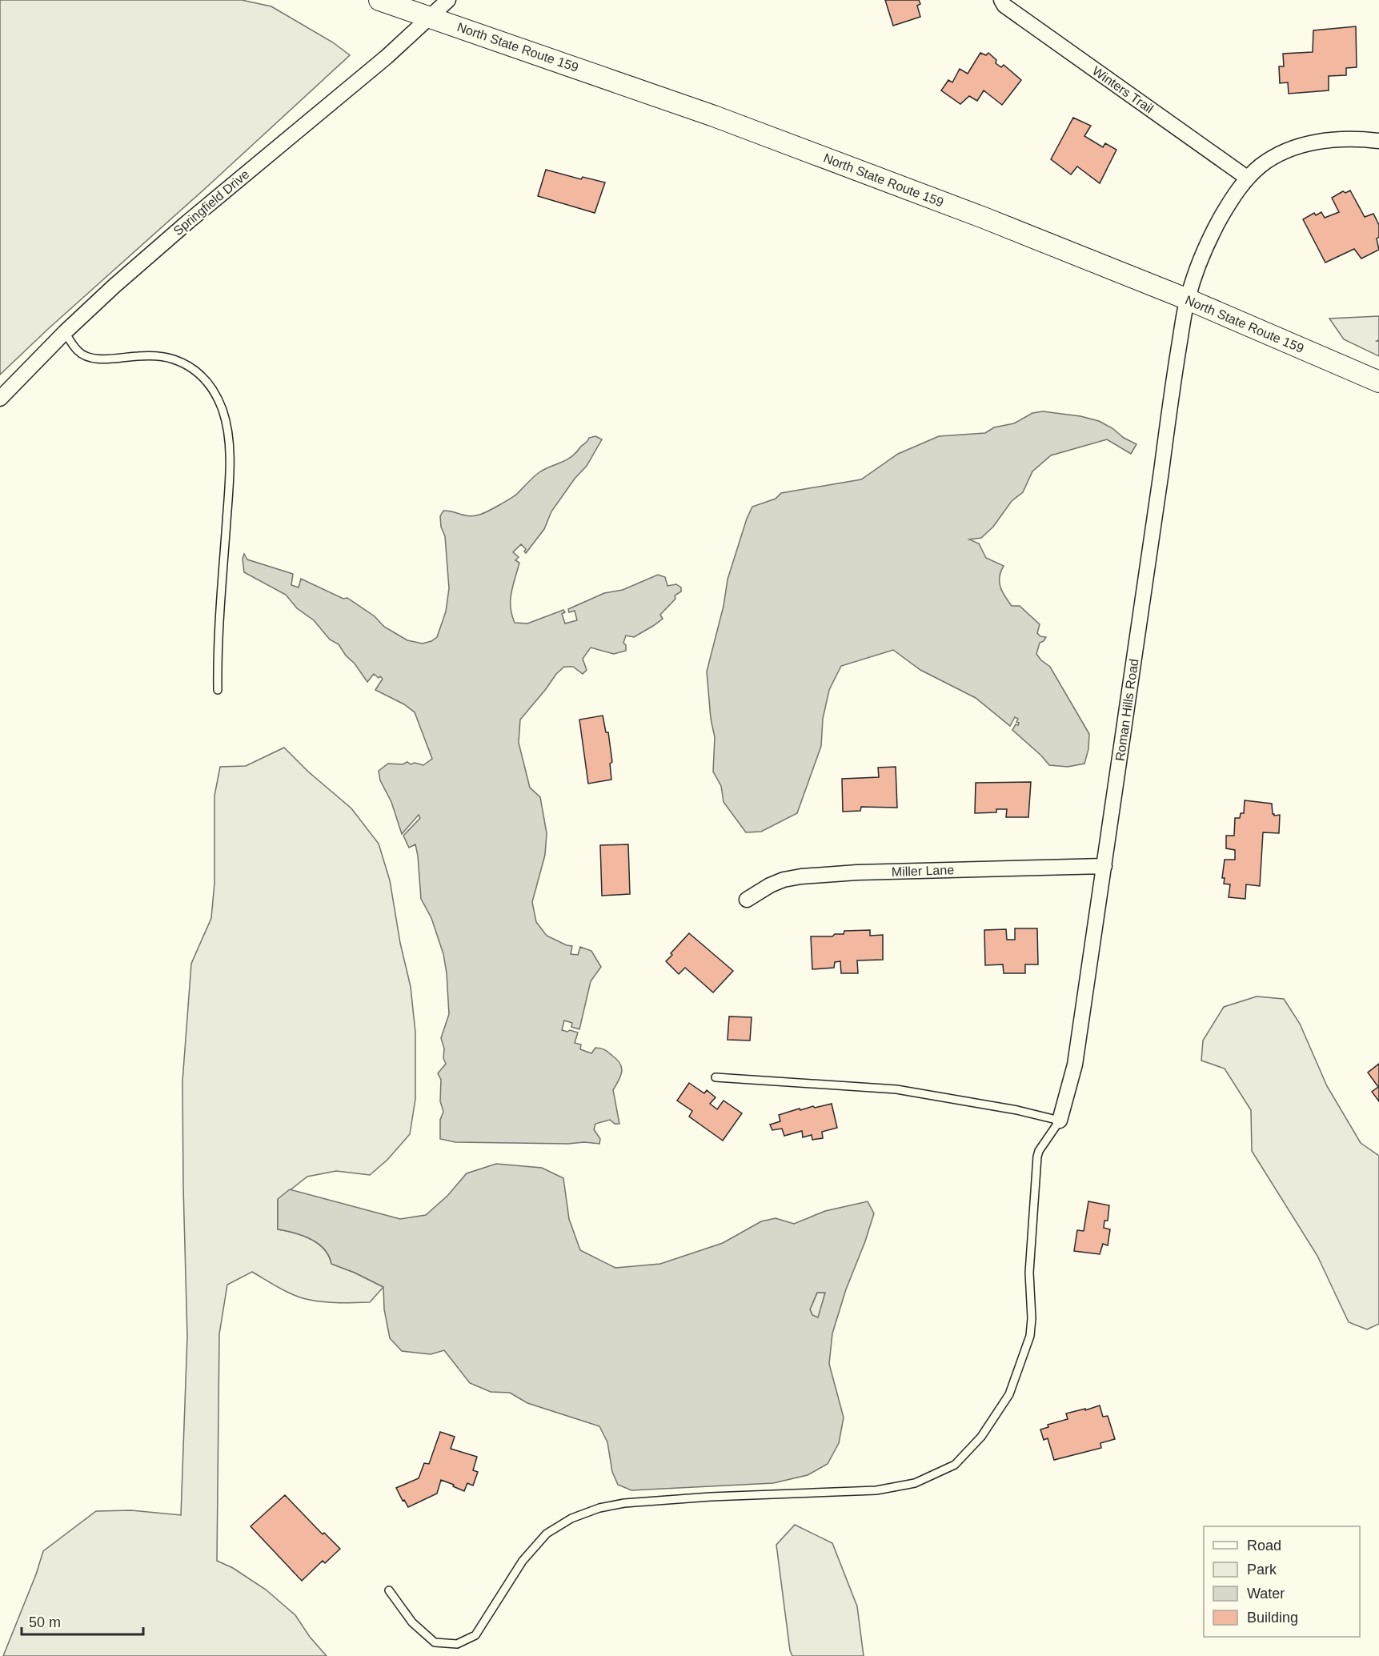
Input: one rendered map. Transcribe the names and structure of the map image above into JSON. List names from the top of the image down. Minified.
{"streets":{"main road":["North State Route 159"],"street":["Winters Trail","Springfield Drive","Roman Hills Road","Miller Lane"]},"crossings":[["North State Route 159","Springfield Drive"],["North State Route 159","Roman Hills Road"],["Winters Trail","Roman Hills Road"],["Roman Hills Road","Miller Lane"]],"legend":["Road","Park","Water","Building"],"scale_bar":"50 m"}
